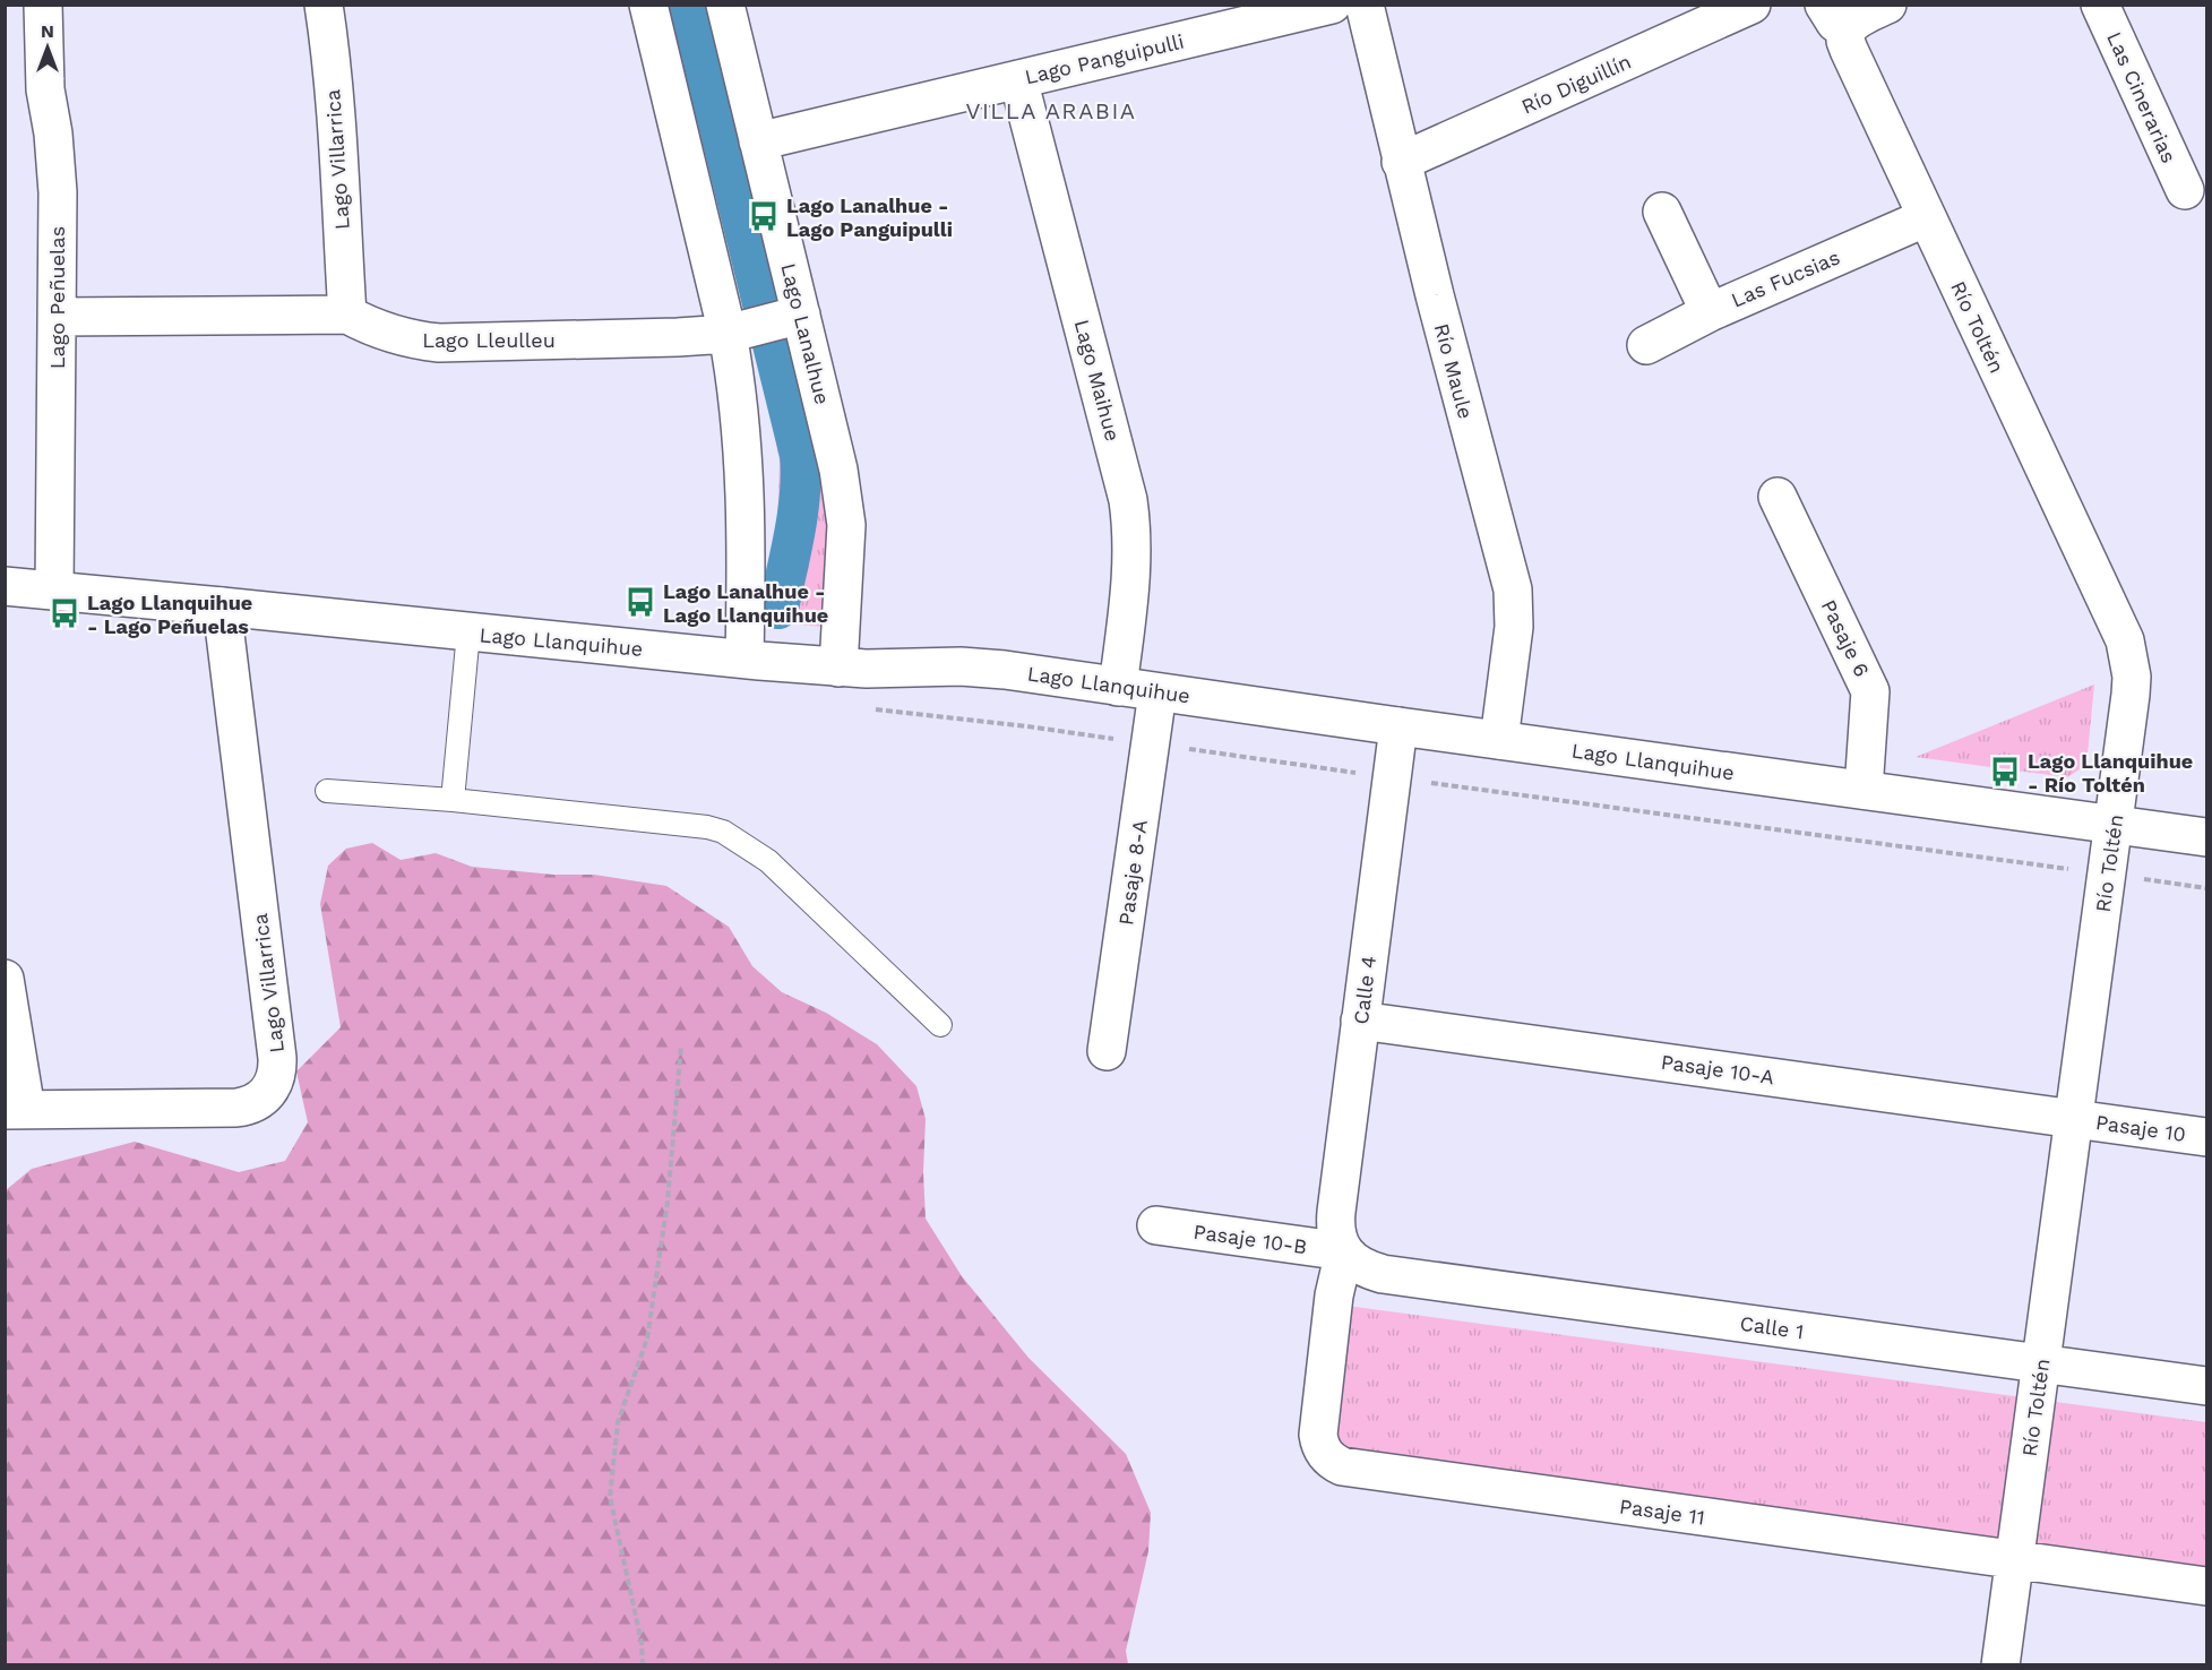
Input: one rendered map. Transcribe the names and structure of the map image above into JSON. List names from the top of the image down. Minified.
{"streets":{"street":["Lago Panguipulli","Río Diguillín","Las Cinerarias","Lago Villarrica","Las Fucsias","Lago Peñuelas","Río Toltén","Lago Lanalhue","Lago Lleulleu","Río Maule","Lago Maihue","Pasaje 6","Lago Llanquihue","Pasaje 8-A","Calle 4","Pasaje 10-A","Pasaje 10","Pasaje 10-B","Calle 1","Pasaje 11"]},"crossings":[["Lago Panguipulli","Lago Lanalhue"],["Lago Panguipulli","Lago Maihue"],["Río Diguillín","Río Maule"],["Lago Villarrica","Lago Lleulleu"],["Lago Villarrica","Lago Llanquihue"],["Las Fucsias","Río Toltén"],["Lago Peñuelas","Lago Lleulleu"],["Lago Peñuelas","Lago Llanquihue"],["Río Toltén","Lago Llanquihue"],["Río Toltén","Pasaje 10-A"],["Río Toltén","Pasaje 10"],["Río Toltén","Calle 1"],["Río Toltén","Pasaje 11"],["Lago Lanalhue","Lago Lleulleu"],["Lago Lanalhue","Lago Llanquihue"],["Río Maule","Lago Llanquihue"],["Lago Maihue","Lago Llanquihue"],["Pasaje 6","Lago Llanquihue"],["Lago Llanquihue","Pasaje 8-A"],["Lago Llanquihue","Calle 4"],["Calle 4","Pasaje 10-A"],["Calle 4","Pasaje 10-B"],["Calle 4","Calle 1"],["Calle 4","Pasaje 11"],["Pasaje 10-A","Pasaje 10"],["Pasaje 10-B","Calle 1"],["Pasaje 10-B","Pasaje 11"],["Calle 1","Pasaje 11"]],"districts":["VILLA ARABIA"],"places":{"bus stop":["Lago Lanalhue - Lago Panguipulli","Lago Lanalhue - Lago Llanquihue","Lago Llanquihue - Lago Peñuelas","Lago Llanquihue - Río Toltén"]},"north":"top"}
